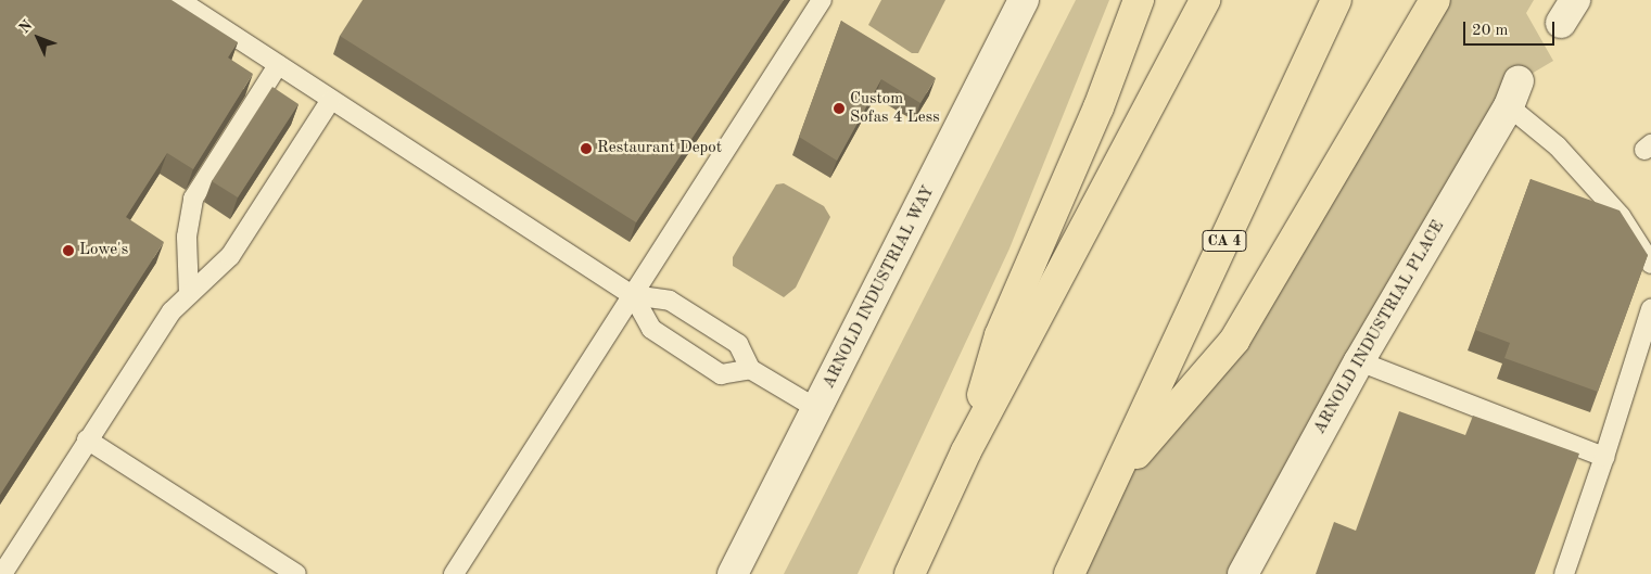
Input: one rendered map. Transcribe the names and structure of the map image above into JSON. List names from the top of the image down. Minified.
{"streets":{"highway":["CA 4"],"street":["ARNOLD INDUSTRIAL WAY","ARNOLD INDUSTRIAL PLACE"]},"places":["Custom Sofas 4 Less","Restaurant Depot","Lowe's"],"scale_bar":"20 m","north":"top left"}
